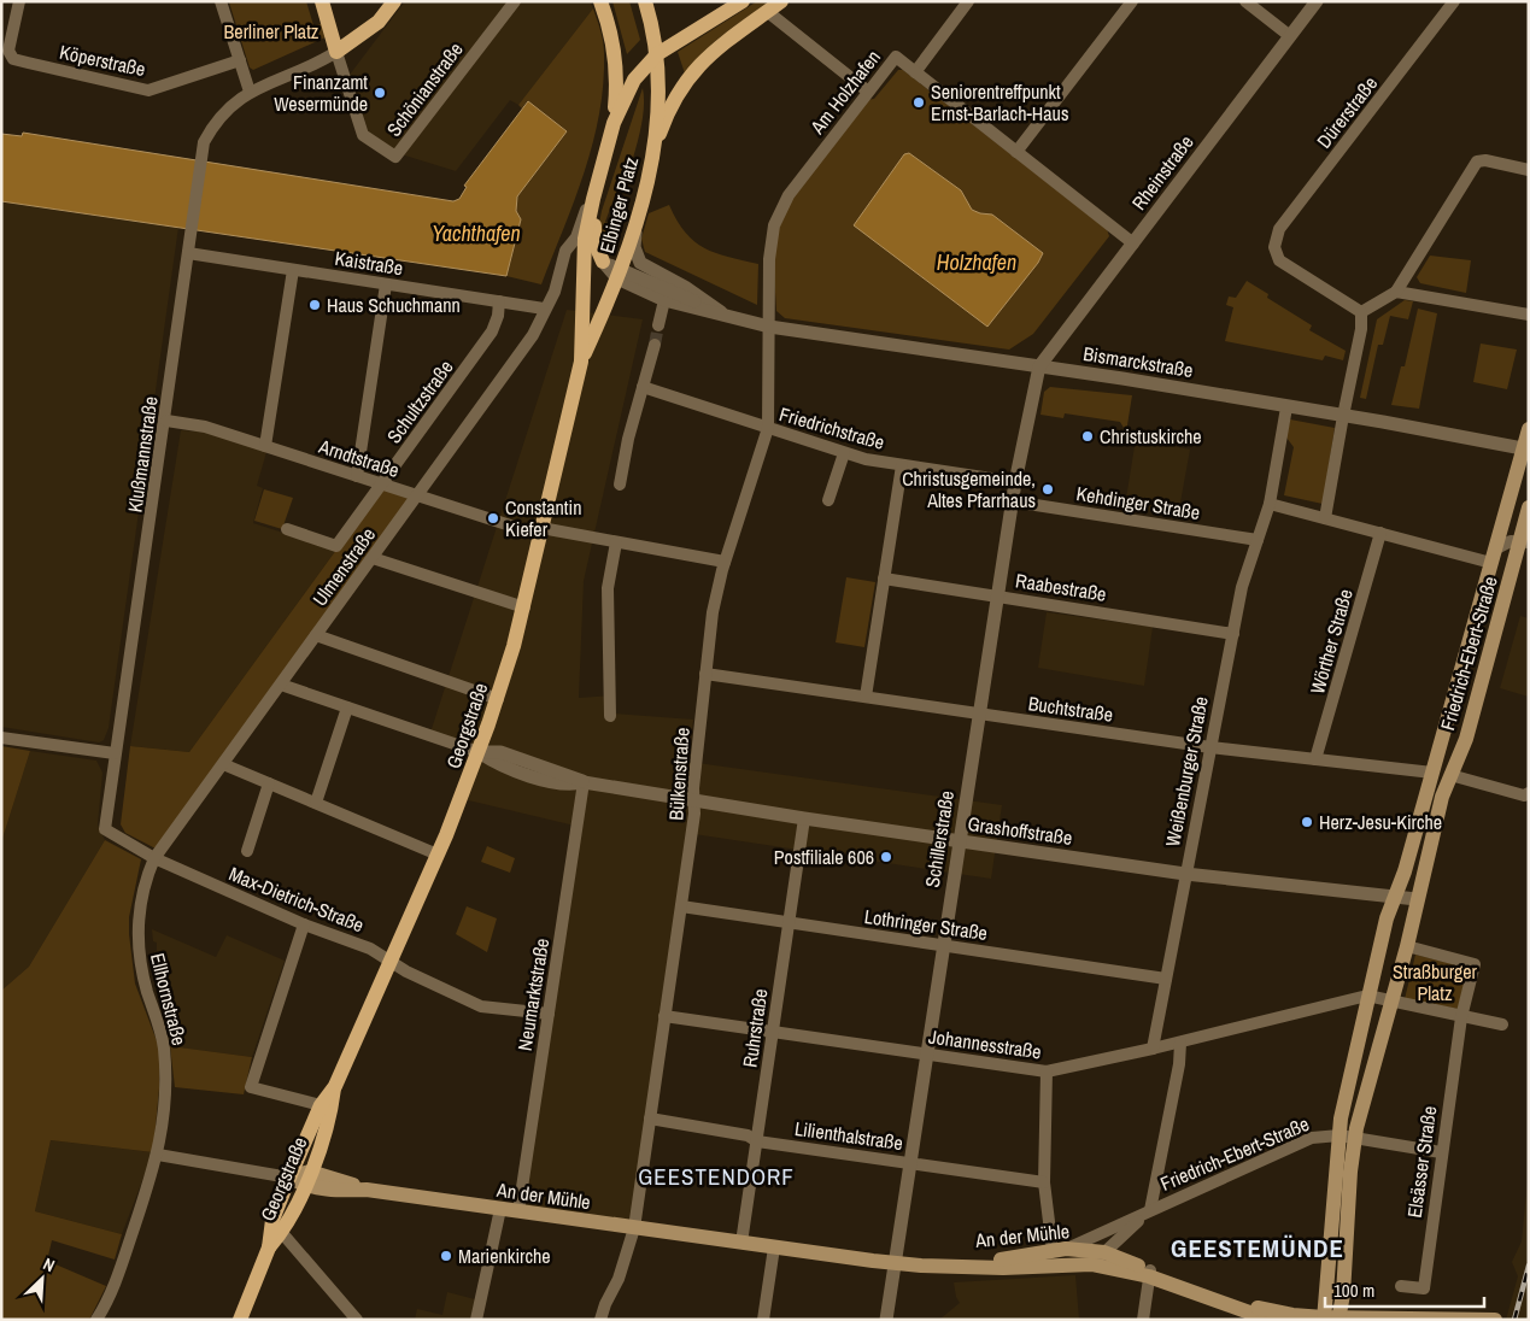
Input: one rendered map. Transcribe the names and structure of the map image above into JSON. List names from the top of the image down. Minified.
{"streets":{"main road":["Elbinger Platz","Friedrich-Ebert-Straße","Georgstraße","An der Mühle"],"street":["Köperstraße","Schönianstraße","Am Holzhafen","Dürerstraße","Rheinstraße","Kaistraße","Bismarckstraße","Schultzstraße","Friedrichstraße","Klußmannstraße","Arndtstraße","Kehdinger Straße","Ulmenstraße","Raabestraße","Wörther Straße","Buchtstraße","Weißenburger Straße","Bülkenstraße","Grashoffstraße","Schillerstraße","Max-Dietrich-Straße","Lothringer Straße","Neumarktstraße","Ellhornstraße","Ruhrstraße","Johannesstraße","Lilienthalstraße","Elsässer Straße"]},"crossings":[["Schönianstraße","Klußmannstraße"],["Am Holzhafen","Rheinstraße"],["Am Holzhafen","Bismarckstraße"],["Am Holzhafen","Bülkenstraße"],["Rheinstraße","Bismarckstraße"],["Rheinstraße","Schillerstraße"],["Elbinger Platz","Bismarckstraße"],["Elbinger Platz","Ulmenstraße"],["Elbinger Platz","Georgstraße"],["Kaistraße","Schultzstraße"],["Kaistraße","Klußmannstraße"],["Kaistraße","Ulmenstraße"],["Bismarckstraße","Friedrich-Ebert-Straße"],["Bismarckstraße","Georgstraße"],["Bismarckstraße","Weißenburger Straße"],["Bismarckstraße","Bülkenstraße"],["Bismarckstraße","Schillerstraße"],["Schultzstraße","Arndtstraße"],["Friedrichstraße","Bülkenstraße"],["Friedrichstraße","Schillerstraße"],["Klußmannstraße","Arndtstraße"],["Klußmannstraße","Max-Dietrich-Straße"],["Arndtstraße","Ulmenstraße"],["Arndtstraße","Georgstraße"],["Arndtstraße","Bülkenstraße"],["Kehdinger Straße","Weißenburger Straße"],["Kehdinger Straße","Schillerstraße"],["Ulmenstraße","Max-Dietrich-Straße"],["Ulmenstraße","Ellhornstraße"],["Raabestraße","Weißenburger Straße"],["Raabestraße","Schillerstraße"],["Wörther Straße","Buchtstraße"],["Friedrich-Ebert-Straße","Buchtstraße"],["Friedrich-Ebert-Straße","Grashoffstraße"],["Friedrich-Ebert-Straße","Johannesstraße"],["Friedrich-Ebert-Straße","An der Mühle"],["Buchtstraße","Weißenburger Straße"],["Buchtstraße","Bülkenstraße"],["Buchtstraße","Schillerstraße"],["Georgstraße","Grashoffstraße"],["Georgstraße","Max-Dietrich-Straße"],["Georgstraße","An der Mühle"],["Weißenburger Straße","Grashoffstraße"],["Weißenburger Straße","Lothringer Straße"],["Weißenburger Straße","Johannesstraße"],["Bülkenstraße","Grashoffstraße"],["Bülkenstraße","Lothringer Straße"],["Bülkenstraße","Johannesstraße"],["Bülkenstraße","Lilienthalstraße"],["Bülkenstraße","An der Mühle"],["Grashoffstraße","Schillerstraße"],["Grashoffstraße","Neumarktstraße"],["Grashoffstraße","Ruhrstraße"],["Schillerstraße","Lothringer Straße"],["Schillerstraße","Johannesstraße"],["Schillerstraße","Lilienthalstraße"],["Schillerstraße","An der Mühle"],["Max-Dietrich-Straße","Neumarktstraße"],["Max-Dietrich-Straße","Ellhornstraße"],["Lothringer Straße","Ruhrstraße"],["Neumarktstraße","An der Mühle"],["Ruhrstraße","Johannesstraße"],["Ruhrstraße","Lilienthalstraße"],["Ruhrstraße","An der Mühle"]],"districts":["GEESTENDORF","GEESTEMÜNDE"],"water":["Yachthafen","Holzhafen"],"parks":["Berliner Platz","Straßburger Platz"],"places":["Finanzamt Wesermünde","Seniorentreffpunkt Ernst-Barlach-Haus","Haus Schuchmann","Christuskirche","Christusgemeinde, Altes Pfarrhaus","Constantin Kiefer","Herz-Jesu-Kirche","Postfiliale 606","Marienkirche"],"scale_bar":"100 m","north":"top right"}
